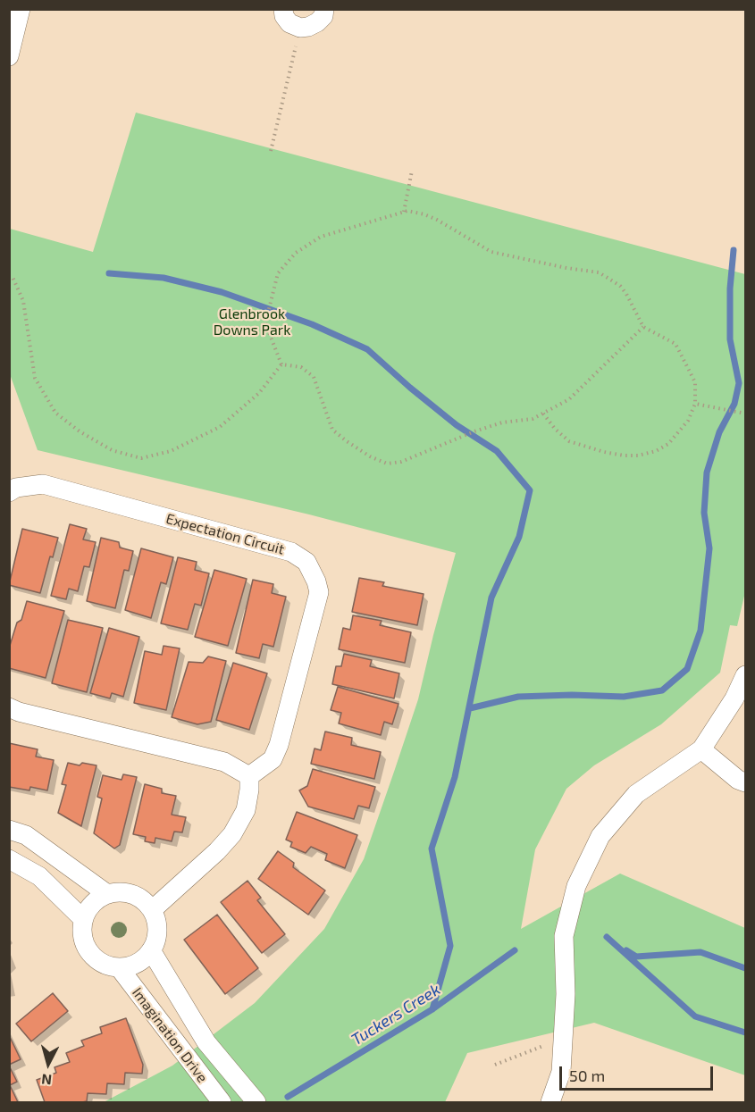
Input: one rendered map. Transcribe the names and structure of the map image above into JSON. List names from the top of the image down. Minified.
{"streets":{"street":["Expectation Circuit","Imagination Drive"]},"water":["Tuckers Creek"],"parks":["Glenbrook Downs Park"],"scale_bar":"50 m","north":"bottom"}
